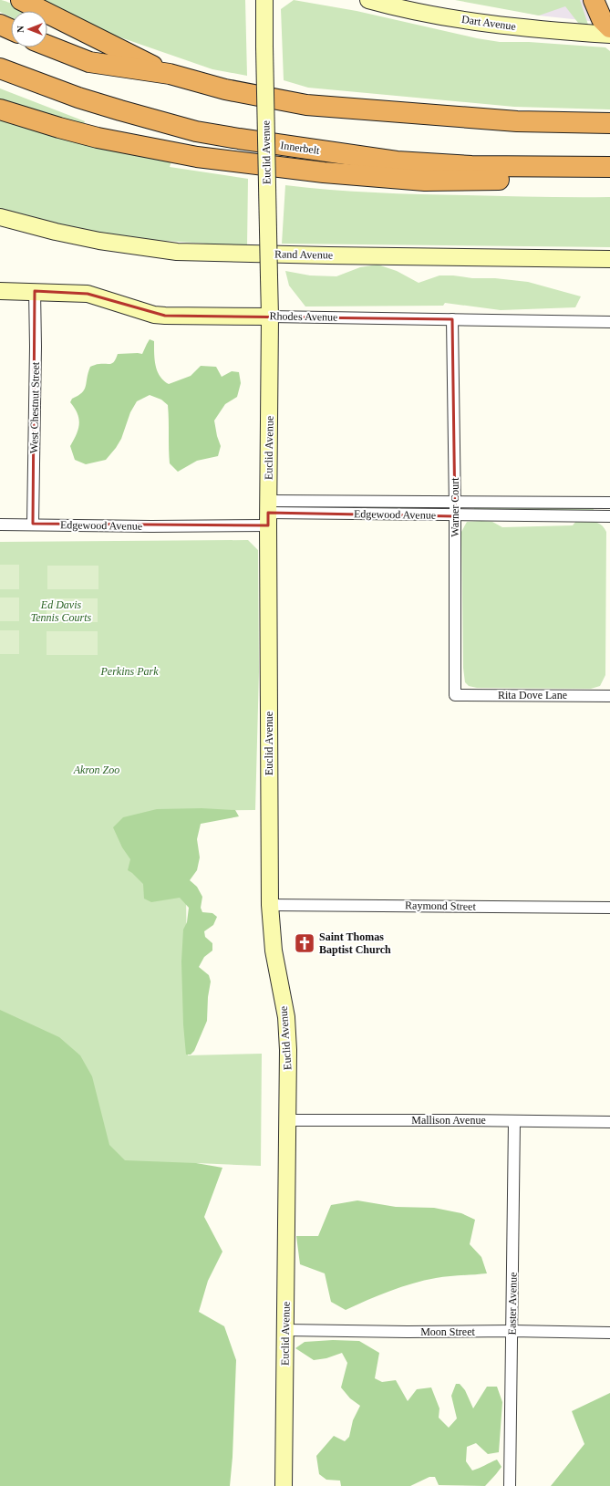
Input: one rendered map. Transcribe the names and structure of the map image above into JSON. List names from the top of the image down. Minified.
{"streets":{"highway":["Innerbelt"],"street":["Dart Avenue","Euclid Avenue","Rand Avenue","Rhodes Avenue","West Chestnut Street","Warner Court","Edgewood Avenue","Rita Dove Lane","Raymond Street","Mallison Avenue","Easter Avenue","Moon Street"]},"crossings":[["Euclid Avenue","Rhodes Avenue"],["Euclid Avenue","Edgewood Avenue"],["Euclid Avenue","Raymond Street"],["Euclid Avenue","Mallison Avenue"],["Euclid Avenue","Moon Street"],["Rhodes Avenue","West Chestnut Street"],["Rhodes Avenue","Warner Court"],["West Chestnut Street","Edgewood Avenue"],["Warner Court","Edgewood Avenue"],["Warner Court","Rita Dove Lane"],["Mallison Avenue","Easter Avenue"],["Easter Avenue","Moon Street"]],"parks":["Ed Davis Tennis Courts","Perkins Park","Akron Zoo"],"places":{"church":["Saint Thomas Baptist Church"]},"north":"left"}
